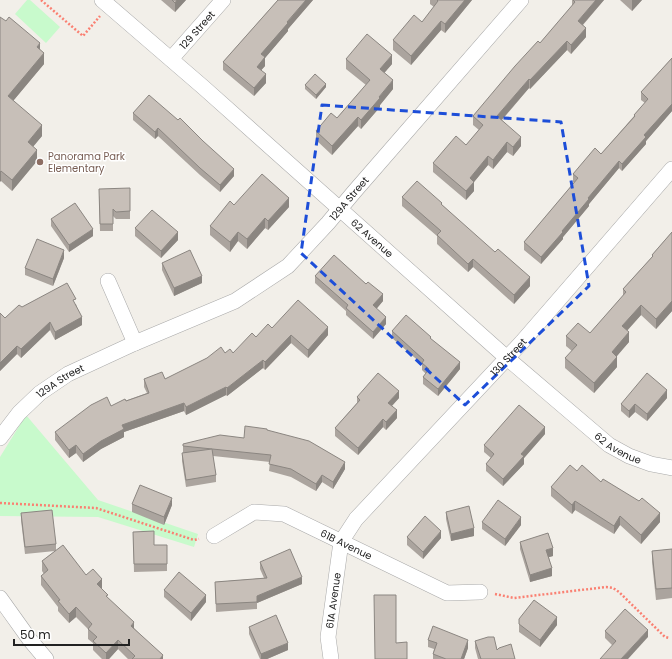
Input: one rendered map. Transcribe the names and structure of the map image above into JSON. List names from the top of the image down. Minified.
{"streets":{"street":["129 Street","129A Street","62 Avenue","130 Street","61B Avenue","61A Avenue"]},"crossings":[["129 Street","62 Avenue"],["129A Street","62 Avenue"],["62 Avenue","130 Street"],["130 Street","61B Avenue"],["130 Street","61A Avenue"],["61B Avenue","61A Avenue"]],"places":["Panorama Park Elementary"],"scale_bar":"50 m"}
